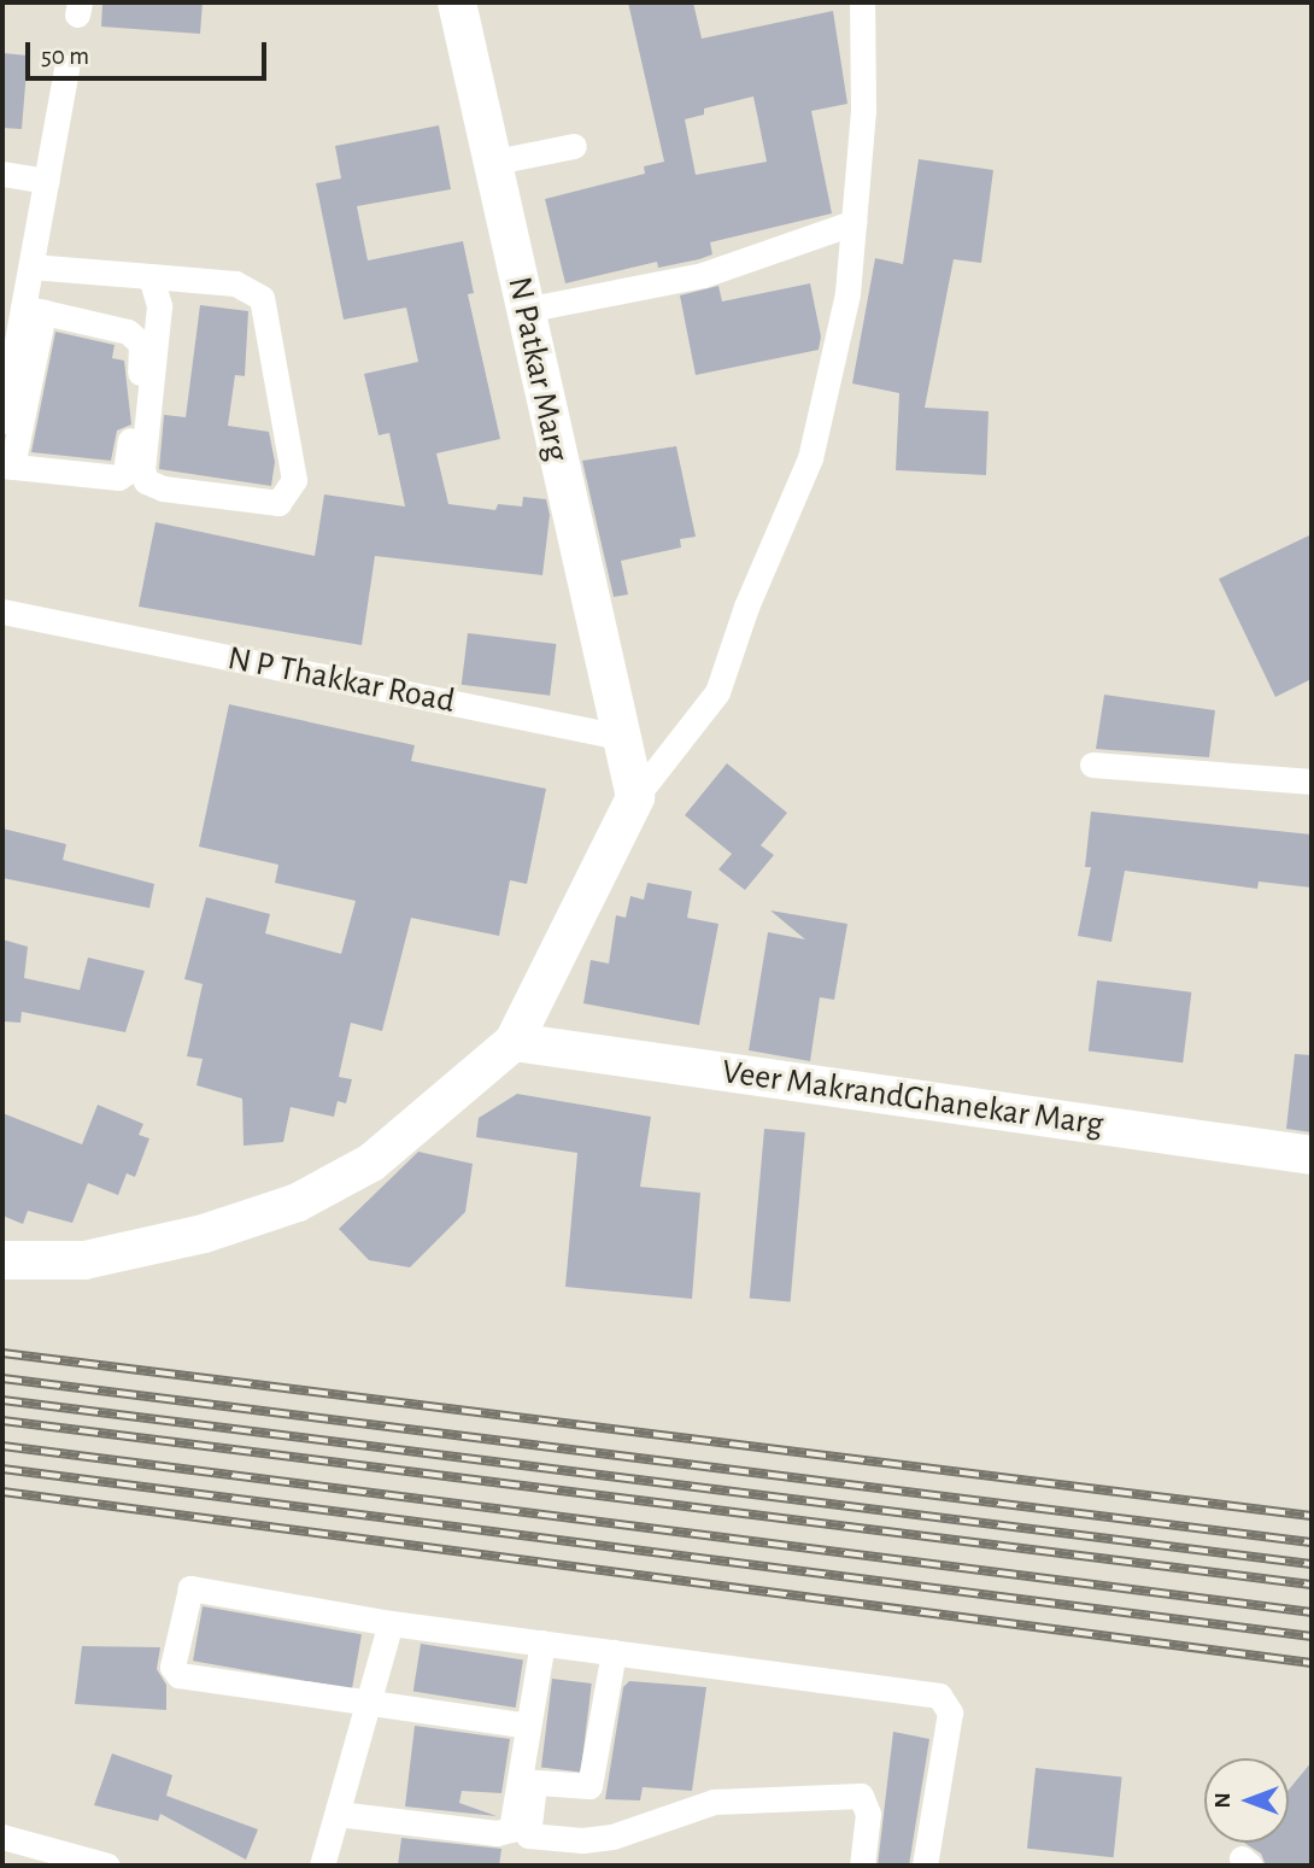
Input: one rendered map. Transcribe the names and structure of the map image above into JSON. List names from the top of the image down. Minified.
{"streets":{"street":["N Patkar Marg","N P Thakkar Road","Veer MakrandGhanekar Marg"]},"crossings":[["N Patkar Marg","N P Thakkar Road"]],"scale_bar":"50 m","north":"left"}
